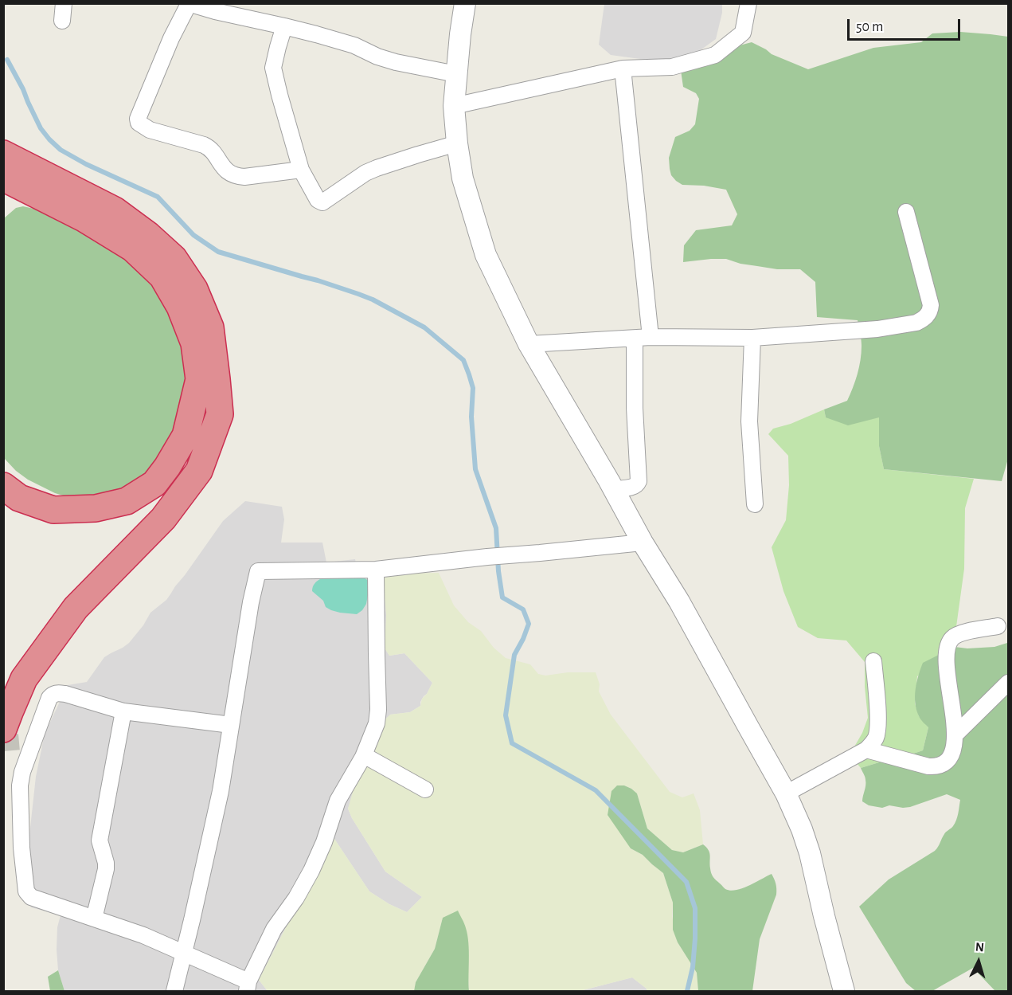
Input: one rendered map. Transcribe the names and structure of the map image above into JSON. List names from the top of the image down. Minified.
{"scale_bar":"50 m","north":"top"}
